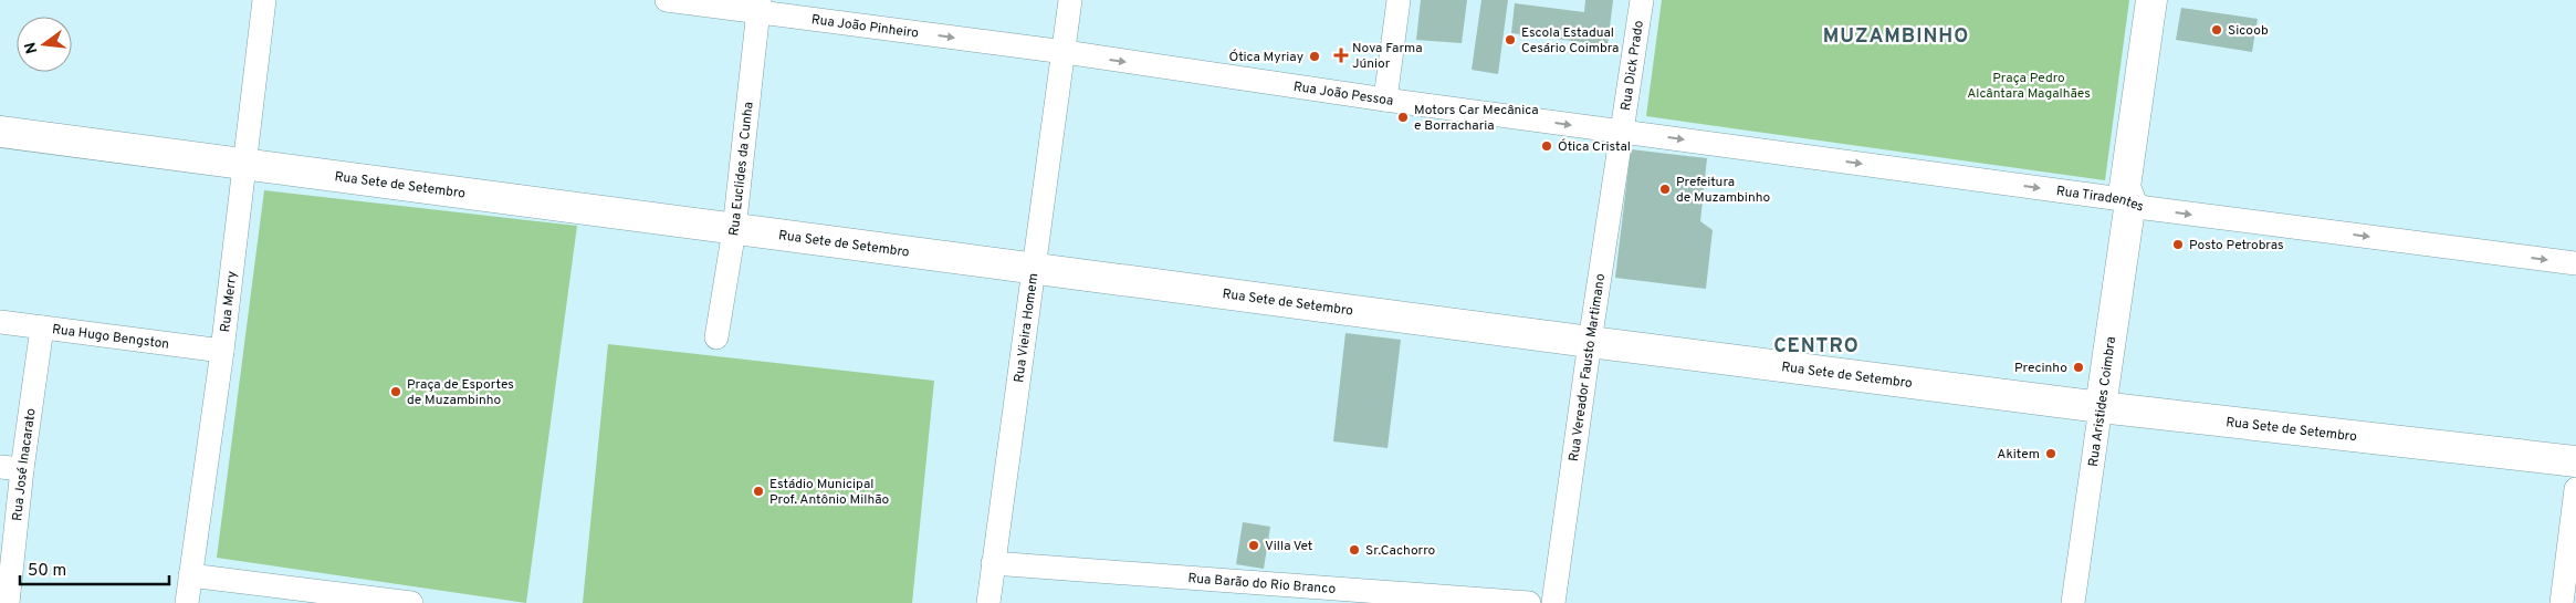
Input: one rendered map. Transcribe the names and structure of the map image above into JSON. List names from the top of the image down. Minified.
{"streets":{"main road":["Rua Sete de Setembro","Rua Aristides Coimbra"],"street":["Rua João Pinheiro","Rua Dick Prado","Rua João Pessoa","Rua Euclides da Cunha","Rua Tiradentes","Rua Merry","Rua Vieira Homem","Rua Hugo Bengston","Rua Vereador Fausto Martimano","Rua José Inacarato","Rua Barão do Rio Branco"]},"crossings":[["Rua João Pinheiro","Rua João Pessoa"],["Rua João Pinheiro","Rua Euclides da Cunha"],["Rua João Pinheiro","Rua Vieira Homem"],["Rua Dick Prado","Rua João Pessoa"],["Rua Dick Prado","Rua Tiradentes"],["Rua Dick Prado","Rua Vereador Fausto Martimano"],["Rua João Pessoa","Rua Tiradentes"],["Rua João Pessoa","Rua Vieira Homem"],["Rua João Pessoa","Rua Vereador Fausto Martimano"],["Rua Euclides da Cunha","Rua Sete de Setembro"],["Rua Sete de Setembro","Rua Merry"],["Rua Sete de Setembro","Rua Vieira Homem"],["Rua Sete de Setembro","Rua Vereador Fausto Martimano"],["Rua Sete de Setembro","Rua Aristides Coimbra"],["Rua Tiradentes","Rua Vereador Fausto Martimano"],["Rua Tiradentes","Rua Aristides Coimbra"],["Rua Merry","Rua Hugo Bengston"],["Rua Vieira Homem","Rua Barão do Rio Branco"],["Rua Hugo Bengston","Rua José Inacarato"]],"one_way":["Rua João Pinheiro","Rua João Pessoa","Rua Tiradentes"],"districts":["MUZAMBINHO","CENTRO"],"parks":["Praça Pedro Alcântara Magalhães"],"places":{"other":["Sicoob","Escola Estadual Cesário Coimbra","Ótica Myriay","Motors Car Mecânica e Borracharia","Ótica Cristal","Prefeitura de Muzambinho","Posto Petrobras","Precinho","Praça de Esportes de Muzambinho","Akitem","Estádio Municipal Prof. Antônio Milhão","Villa Vet","Sr.Cachorro"],"health":["Nova Farma Júnior"]},"scale_bar":"50 m","north":"left"}
